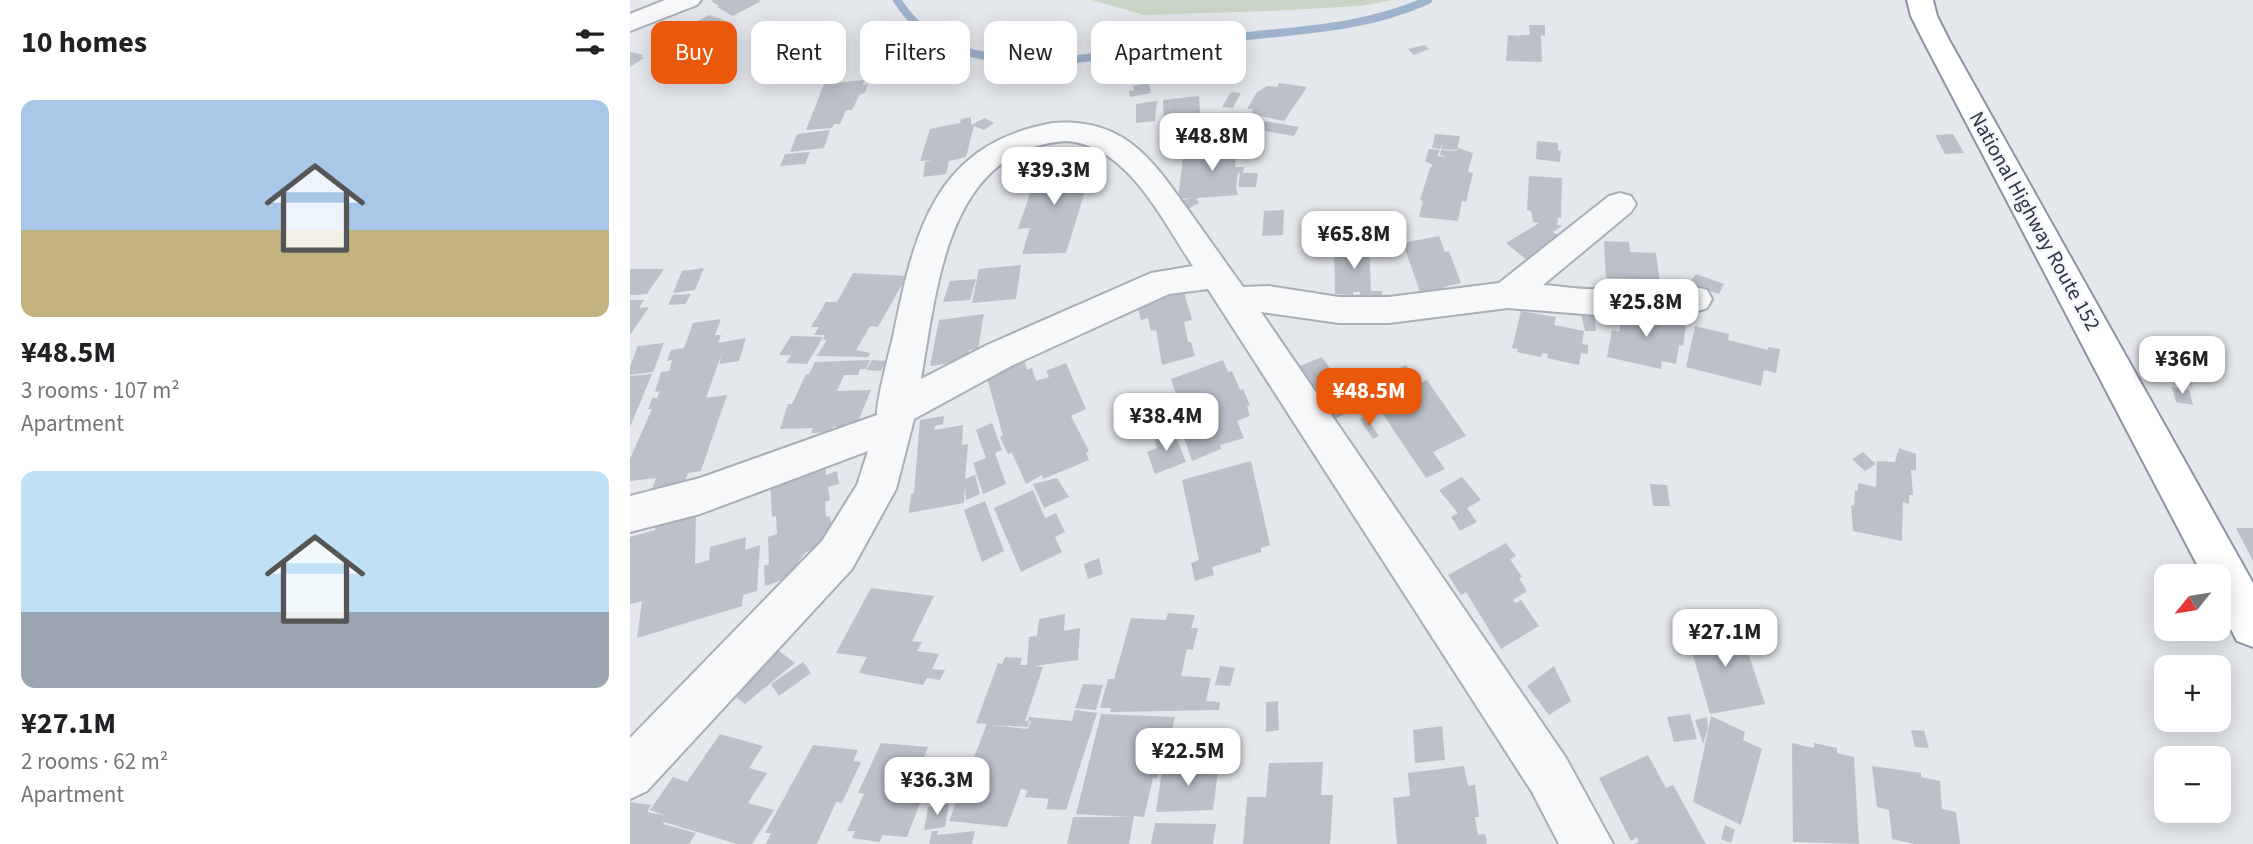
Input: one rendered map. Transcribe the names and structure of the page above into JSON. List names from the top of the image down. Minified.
{"streets":{"highway":["National Highway Route 152"]},"north":"bottom left","page":{"heading":"10 homes","chip":["Buy","Rent","Filters","New","Apartment"],"list":[{"name":"¥48.5M","note":"3 rooms · 107 m² · Apartment"},{"name":"¥27.1M","note":"2 rooms · 62 m² · Apartment"}],"price":["¥48.8M","¥39.3M","¥65.8M","¥25.8M","¥36M","¥48.5M","¥38.4M","¥27.1M","¥22.5M","¥36.3M"],"map_buttons":["+","−"]}}
